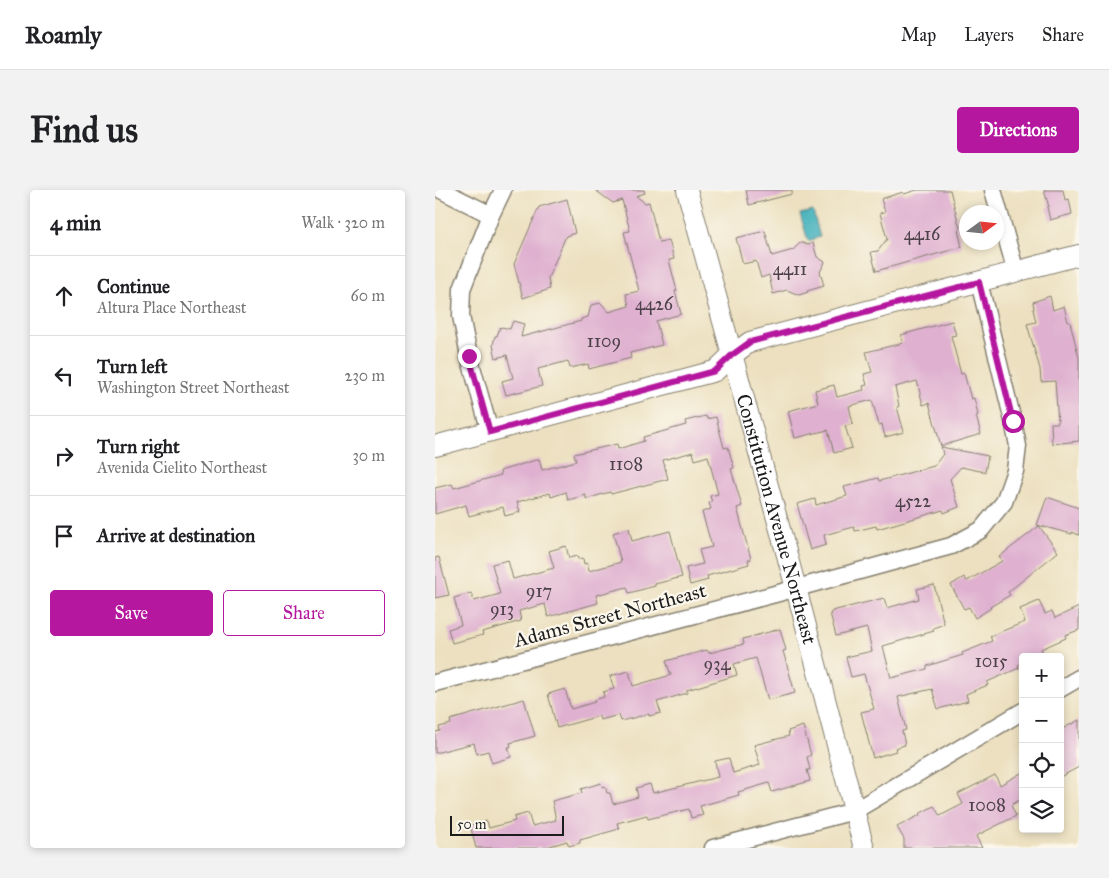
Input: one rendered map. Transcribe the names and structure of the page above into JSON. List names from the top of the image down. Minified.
{"streets":{"street":["Constitution Avenue Northeast","Adams Street Northeast"]},"crossings":[["Constitution Avenue Northeast","Adams Street Northeast"]],"house_numbers":["4416","4411","4426","1109","1108","4522","917","913","1015","934","1008"],"scale_bar":"50 m","north":"right","page":{"header":"Roamly","nav":["Map","Layers","Share"],"buttons":["Directions",["Save","Share"]],"title":"Find us","heading":["4 min","Walk · 320 m"],"list":[["Continue","Altura Place Northeast","60 m"],["Turn left","Washington Street Northeast","230 m"],["Turn right","Avenida Cielito Northeast","30 m"],"Arrive at destination"],"map_buttons":["+","−"],"scale":"50 m"}}
